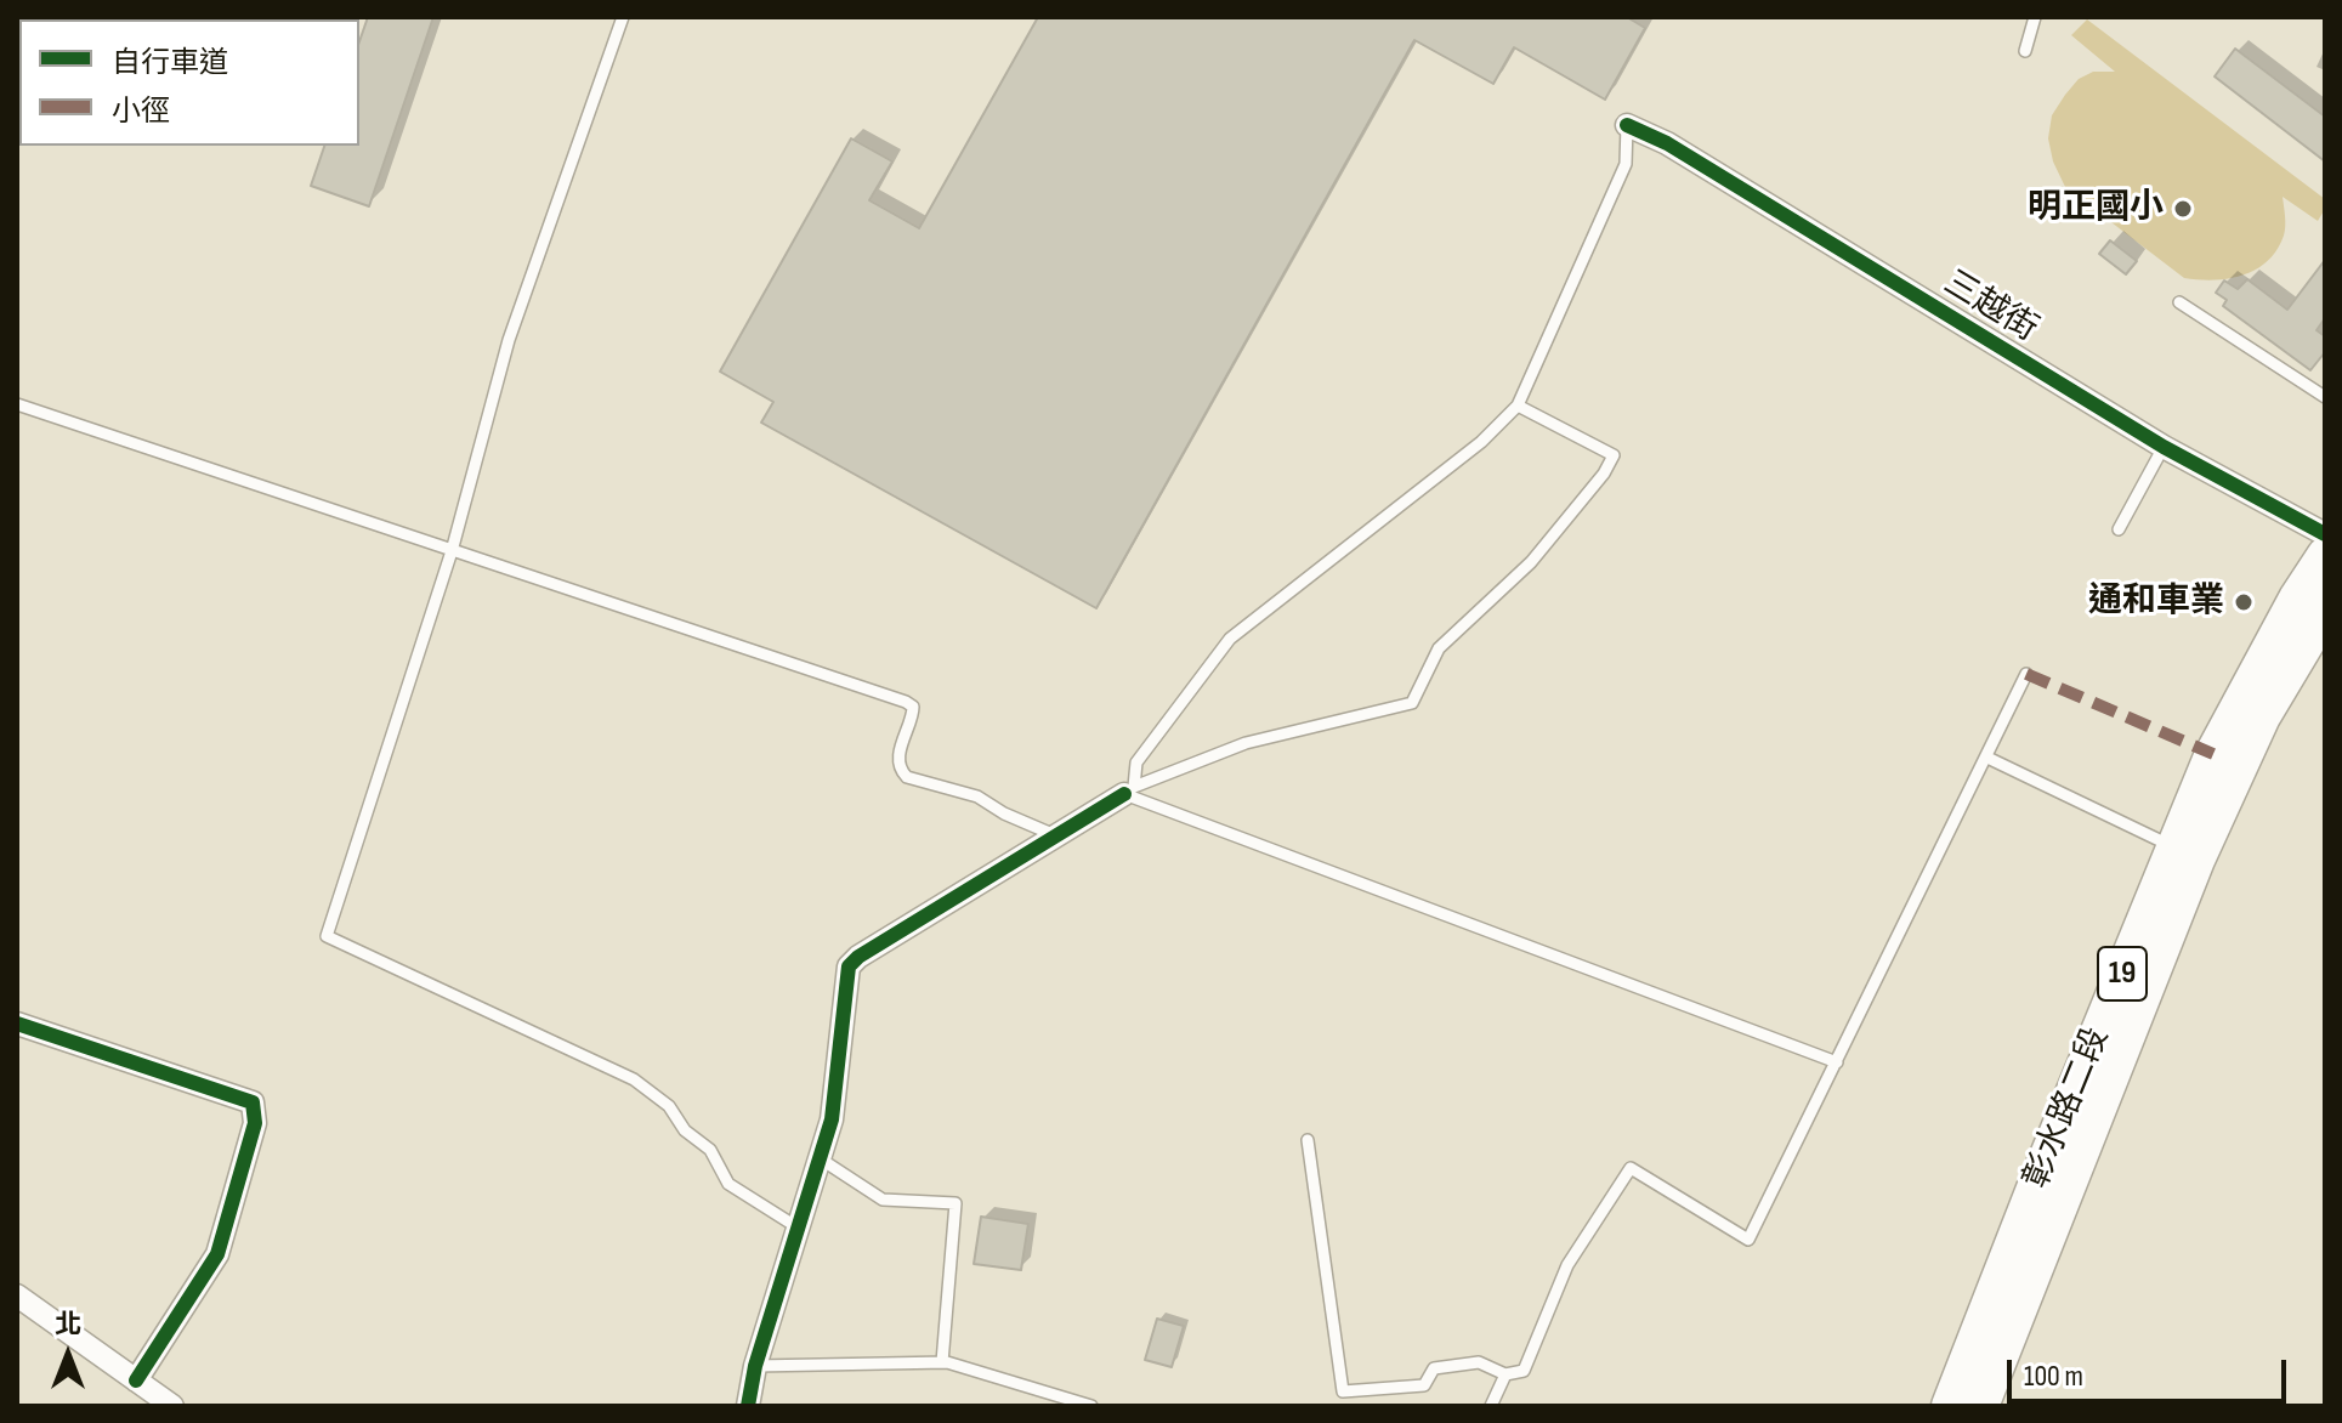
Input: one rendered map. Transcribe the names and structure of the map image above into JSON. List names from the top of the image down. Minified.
{"streets":{"main road":["19","彰水路二段"],"street":["三越街"]},"places":["明正國小","通和車業"],"legend":["自行車道","小徑"],"scale_bar":"100 m","north":"top"}
